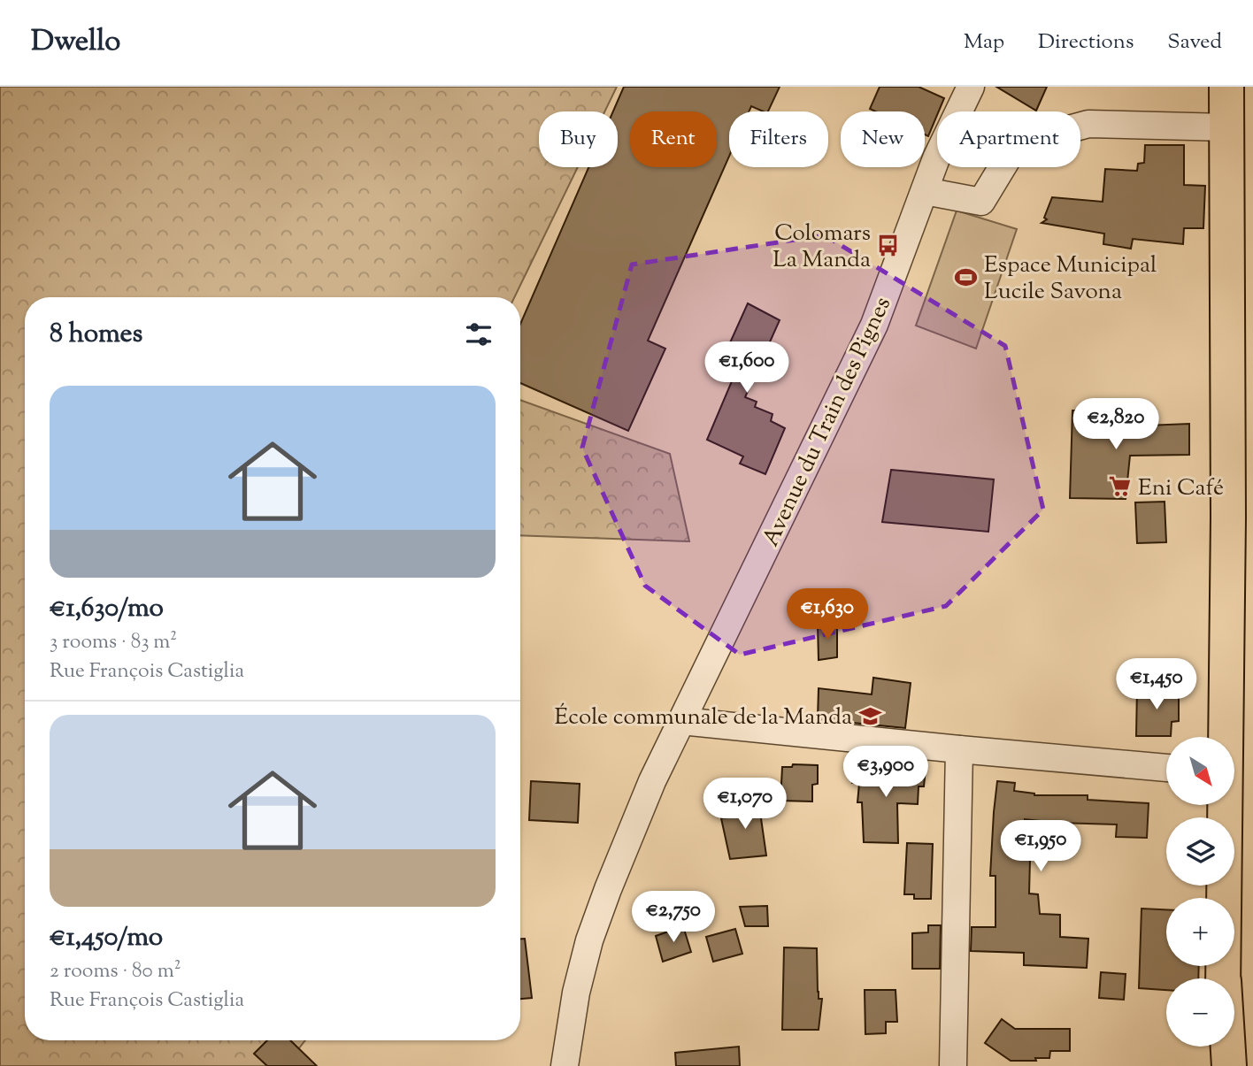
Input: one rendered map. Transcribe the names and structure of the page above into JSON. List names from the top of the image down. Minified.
{"streets":{"street":["Avenue du Train des Pignes"]},"places":{"bus stop":["Colomars La Manda"],"sports":["Espace Municipal Lucile Savona"],"supermarket":["Eni Café"],"school or university":["École communale de la Manda"]},"north":"bottom right","page":{"header":"Dwello","nav":["Map","Directions","Saved"],"chip":["Buy","Rent","Filters","New","Apartment"],"heading":"8 homes","price":["€1,600","€2,820","€1,630","€1,450","€3,900","€1,070","€1,950","€2,750"],"list":[{"name":"€1,630/mo","note":"3 rooms · 83 m² · Rue François Castiglia"},{"name":"€1,450/mo","note":"2 rooms · 80 m² · Rue François Castiglia"}],"map_buttons":["+","−"]}}
